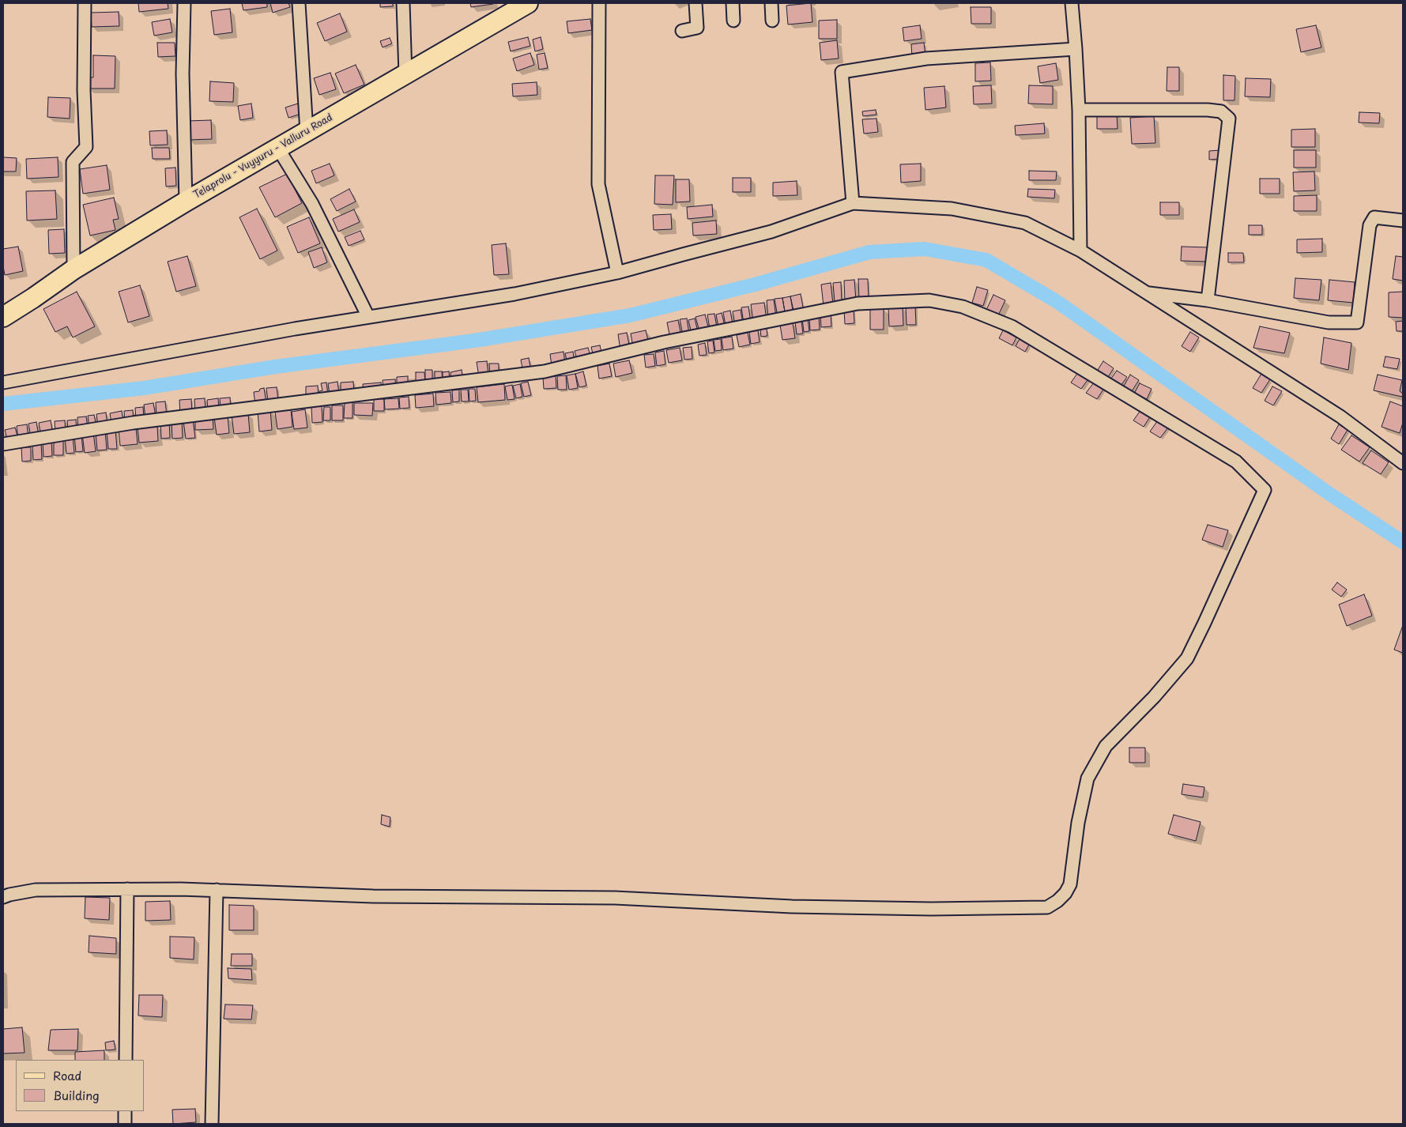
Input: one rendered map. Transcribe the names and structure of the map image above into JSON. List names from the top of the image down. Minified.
{"streets":{"main road":["Telaprolu - Vuyyuru - Valluru Road"]},"legend":["Road","Building"]}
